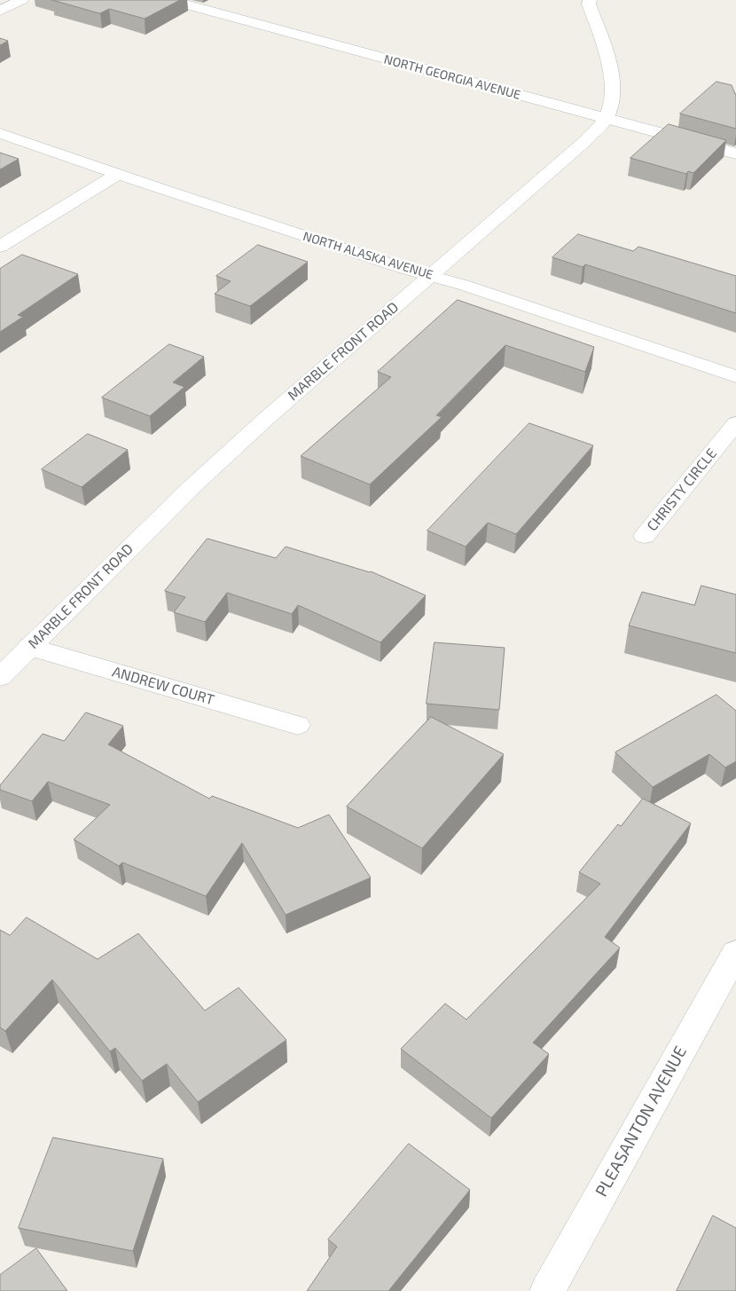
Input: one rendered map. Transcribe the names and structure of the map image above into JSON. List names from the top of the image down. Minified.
{"streets":{"street":["NORTH GEORGIA AVENUE","NORTH ALASKA AVENUE","MARBLE FRONT ROAD","CHRISTY CIRCLE","ANDREW COURT","PLEASANTON AVENUE"]},"crossings":[["NORTH GEORGIA AVENUE","MARBLE FRONT ROAD"],["NORTH ALASKA AVENUE","MARBLE FRONT ROAD"],["MARBLE FRONT ROAD","ANDREW COURT"]]}
